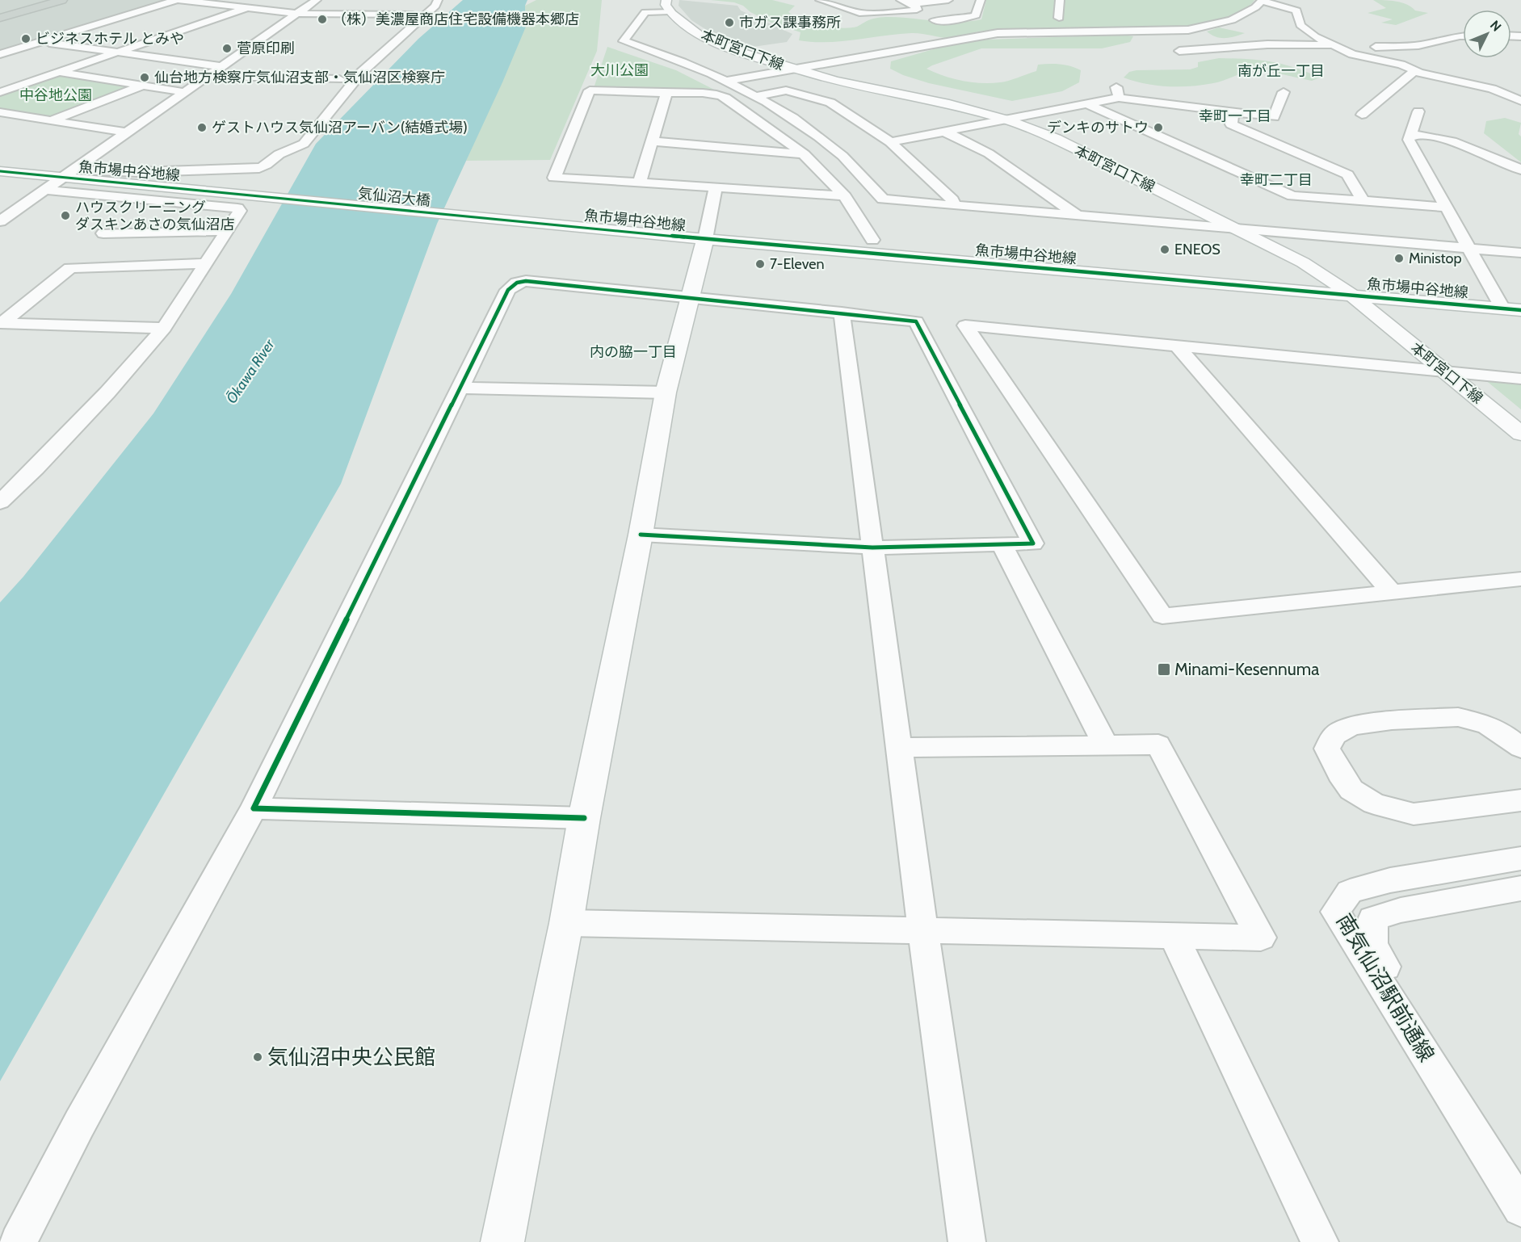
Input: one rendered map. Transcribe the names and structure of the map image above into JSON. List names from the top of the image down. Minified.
{"streets":{"street":["本町宮口下線","魚市場中谷地線","気仙沼大橋","南気仙沼駅前通線"]},"crossings":[["本町宮口下線","魚市場中谷地線"],["魚市場中谷地線","気仙沼大橋"]],"districts":["南が丘一丁目","幸町一丁目","幸町二丁目","内の脇一丁目"],"water":["Ōkawa River"],"parks":["大川公園","中谷地公園"],"places":{"other":["（株）美濃屋商店住宅設備機器本郷店","市ガス課事務所","ビジネスホテル とみや","菅原印刷","仙台地方検察庁気仙沼支部・気仙沼区検察庁","ゲストハウス気仙沼アーバン(結婚式場)","デンキのサトウ","ハウスクリーニング ダスキンあさの気仙沼店","ENEOS","Ministop","7-Eleven","気仙沼中央公民館"],"transit":["Minami-Kesennuma"]},"north":"top right"}
